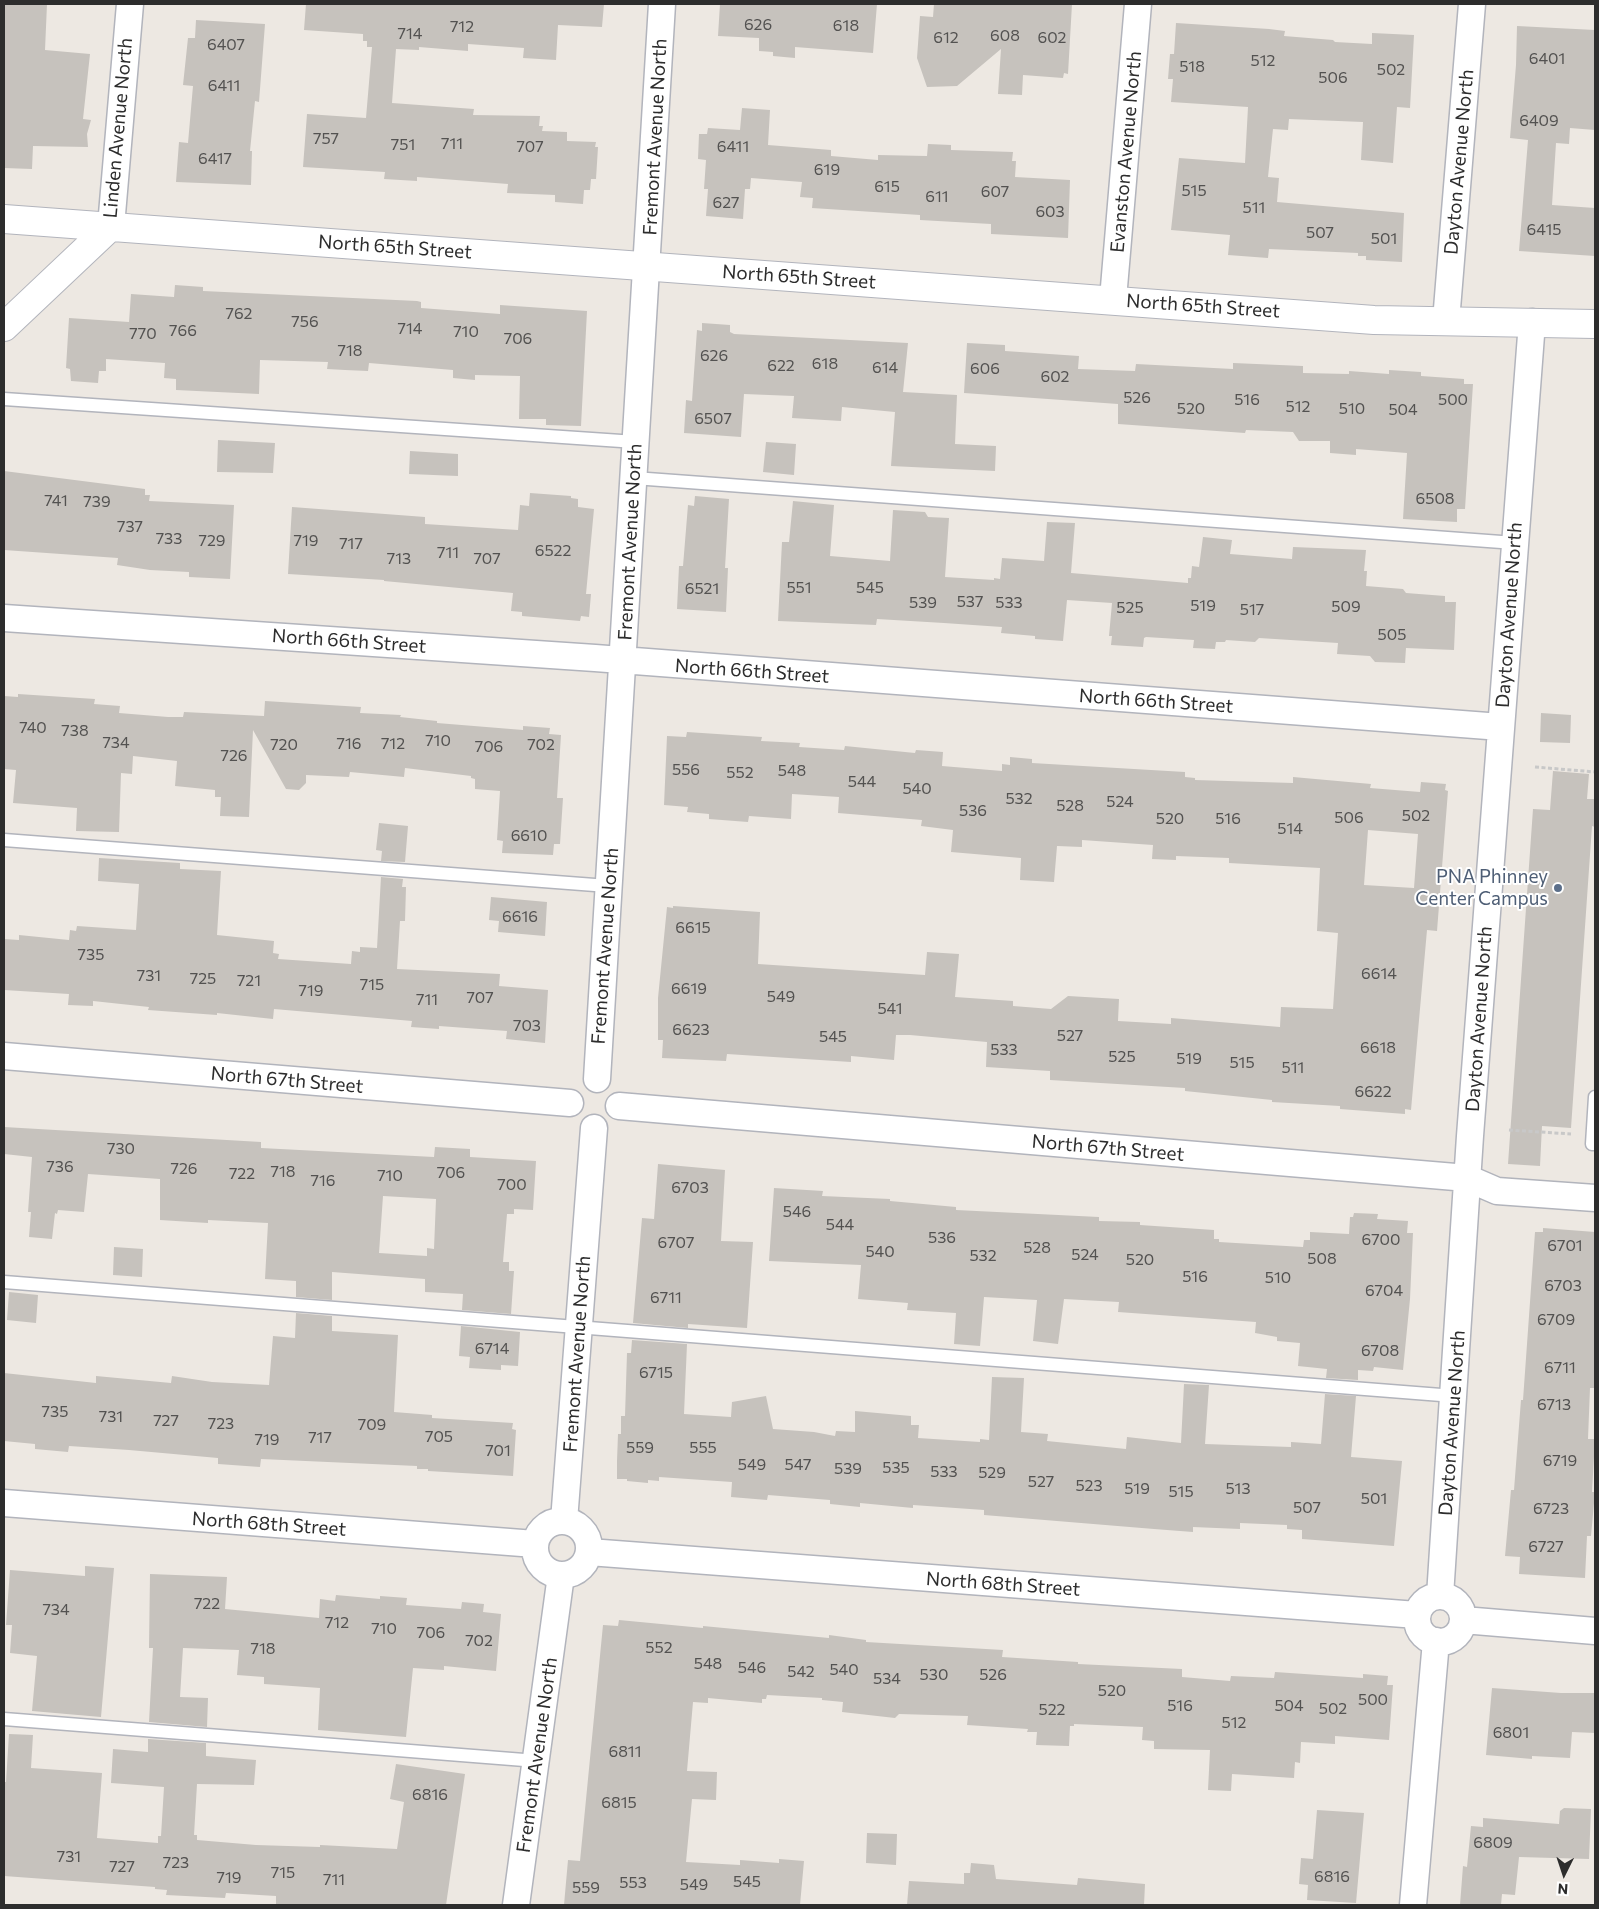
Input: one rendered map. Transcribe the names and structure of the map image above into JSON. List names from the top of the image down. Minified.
{"streets":{"street":["Linden Avenue North","Fremont Avenue North","Evanston Avenue North","Dayton Avenue North","North 65th Street","North 66th Street","North 67th Street","North 68th Street"]},"crossings":[["Linden Avenue North","North 65th Street"],["Fremont Avenue North","North 65th Street"],["Fremont Avenue North","North 66th Street"],["Fremont Avenue North","North 67th Street"],["Fremont Avenue North","North 68th Street"],["Evanston Avenue North","North 65th Street"],["Dayton Avenue North","North 65th Street"],["Dayton Avenue North","North 66th Street"],["Dayton Avenue North","North 67th Street"],["Dayton Avenue North","North 68th Street"]],"places":["PNA Phinney Center Campus"],"house_numbers":["626","618","712","714","608","612","602","6407","6401","512","518","502","506","6411","6409","757","711","751","707","6411","6417","619","615","515","607","611","627","511","603","6415","507","501","762","756","714","766","710","770","706","718","626","618","622","614","606","602","526","516","500","512","520","510","504","6507","6508","741","739","737","733","729","719","717","6522","711","713","707","551","545","6521","537","539","533","519","509","525","517","505","740","738","710","734","716","712","720","702","706","726","556","548","552","544","540","532","524","528","536","502","506","520","516","514","6610","6616","6615","735","6614","731","725","721","715","6619","719","549","707","711","541","703","6623","527","545","6618","533","525","519","515","511","6622","730","736","726","718","706","722","710","716","700","6703","546","544","536","6700","6707","6701","528","540","524","532","508","520","516","510","6703","6704","6711","6709","6714","6708","6711","6715","6713","735","731","727","723","709","705","717","719","559","555","701","6719","549","547","535","539","533","529","527","523","519","513","515","501","507","6723","6727","722","734","712","710","706","702","552","718","548","546","540","542","530","526","534","520","500","516","504","502","522","512","6801","6811","6816","6815","6809","731","723","727","715","6816","719","711","545","553","549","559"],"north":"bottom"}
